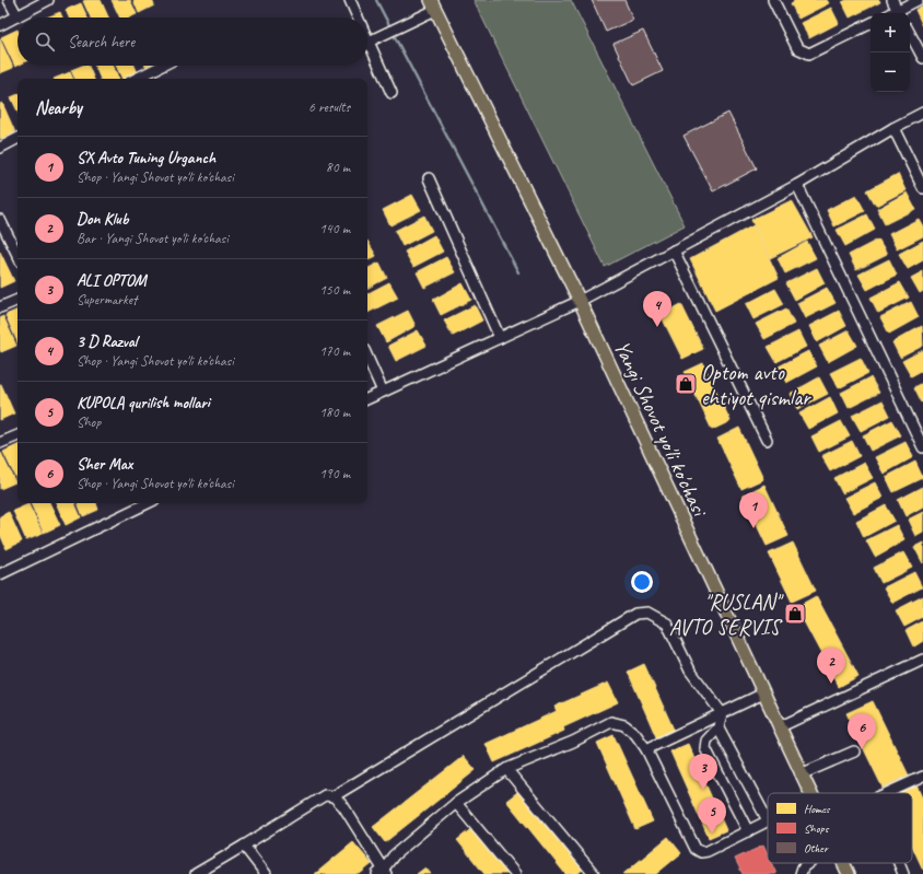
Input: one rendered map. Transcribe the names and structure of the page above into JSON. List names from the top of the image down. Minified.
{"streets":{"main road":["Yangi Shovot yo'li ko'chasi"]},"places":{"shop":["Optom avto ehtiyot qismlar","\"RUSLAN\" AVTO SERVIS"]},"legend":["Homes","Shops","Other"],"page":{"map_buttons":["+","−"],"search":"Search here","heading":["Nearby","6 results"],"list":[{"mark":"1","name":"SX Avto Tuning Urganch","note":"Shop · Yangi Shovot yo'li ko'chasi","value":"80 m"},{"mark":"2","name":"Don Klub","note":"Bar · Yangi Shovot yo'li ko'chasi","value":"140 m"},{"mark":"3","name":"ALI OPTOM","note":"Supermarket","value":"150 m"},{"mark":"4","name":"3 D Razval","note":"Shop · Yangi Shovot yo'li ko'chasi","value":"170 m"},{"mark":"5","name":"KUPOLA qurilish mollari","note":"Shop","value":"180 m"},{"mark":"6","name":"Sher Max","note":"Shop · Yangi Shovot yo'li ko'chasi","value":"190 m"}],"pins":["4","1","2","6","3","5"]}}
